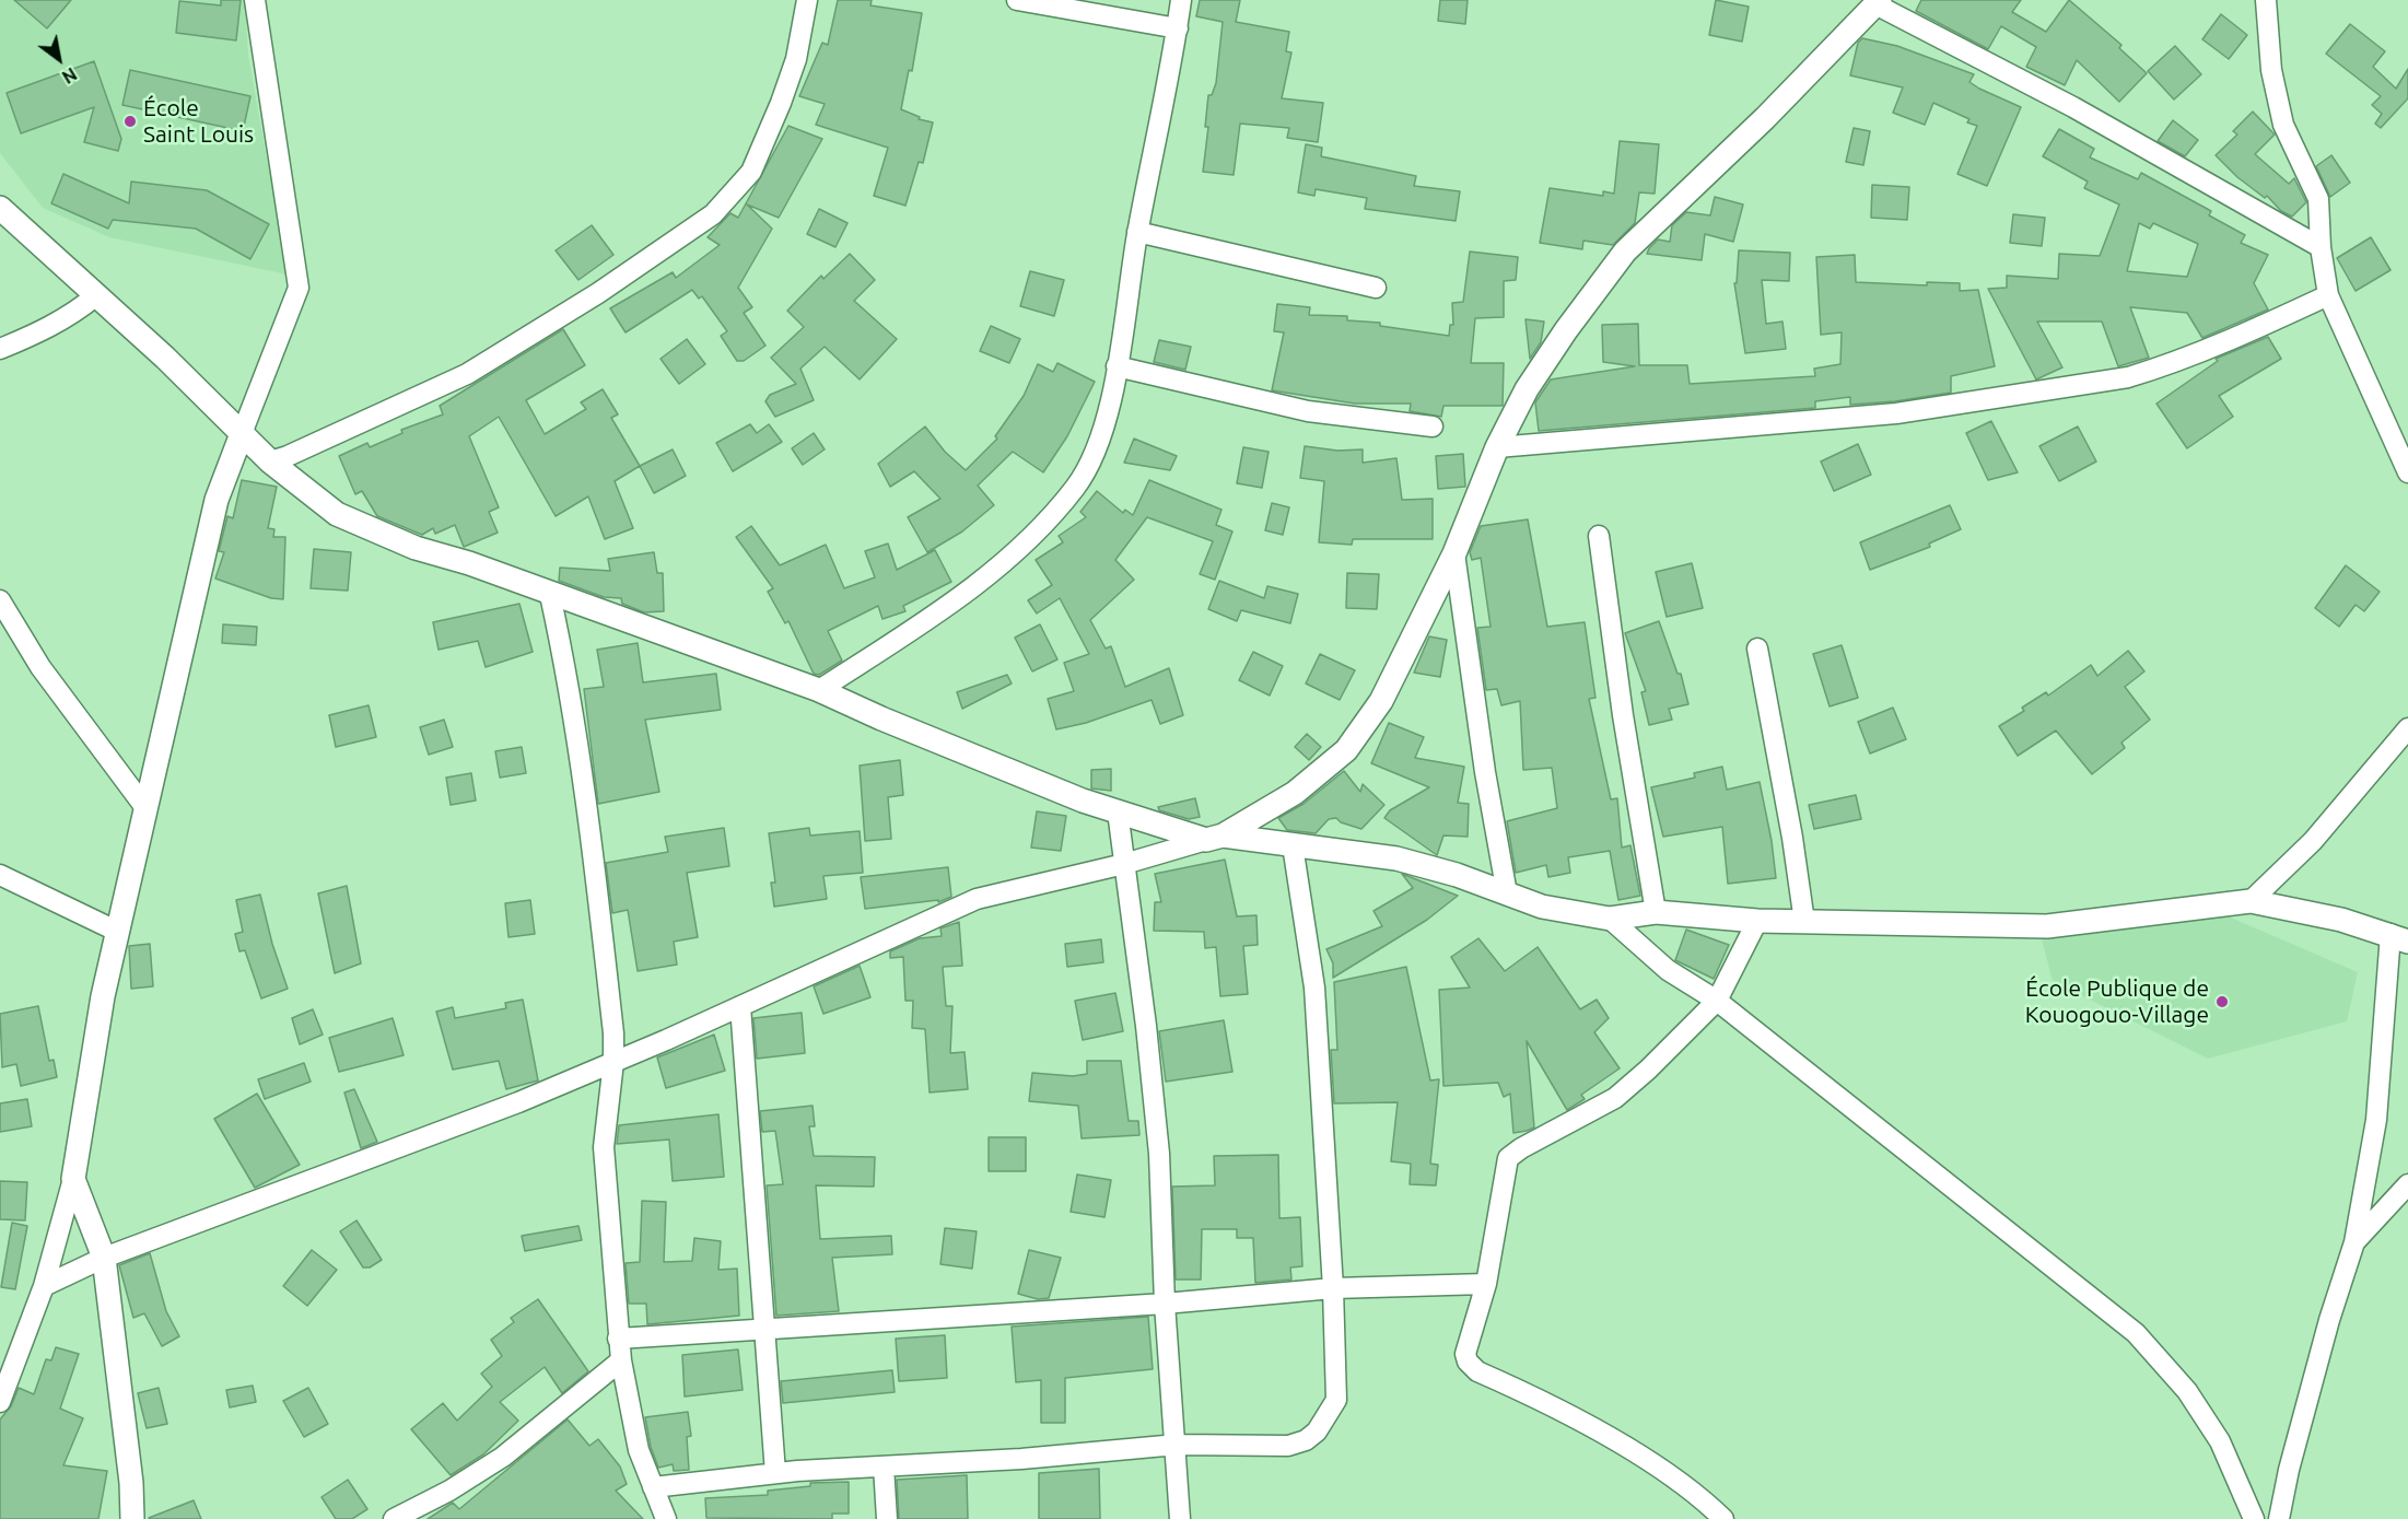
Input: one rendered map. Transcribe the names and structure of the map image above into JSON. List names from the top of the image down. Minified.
{"places":["École Saint Louis","École Publique de Kouogouo-Village"],"north":"bottom right"}
